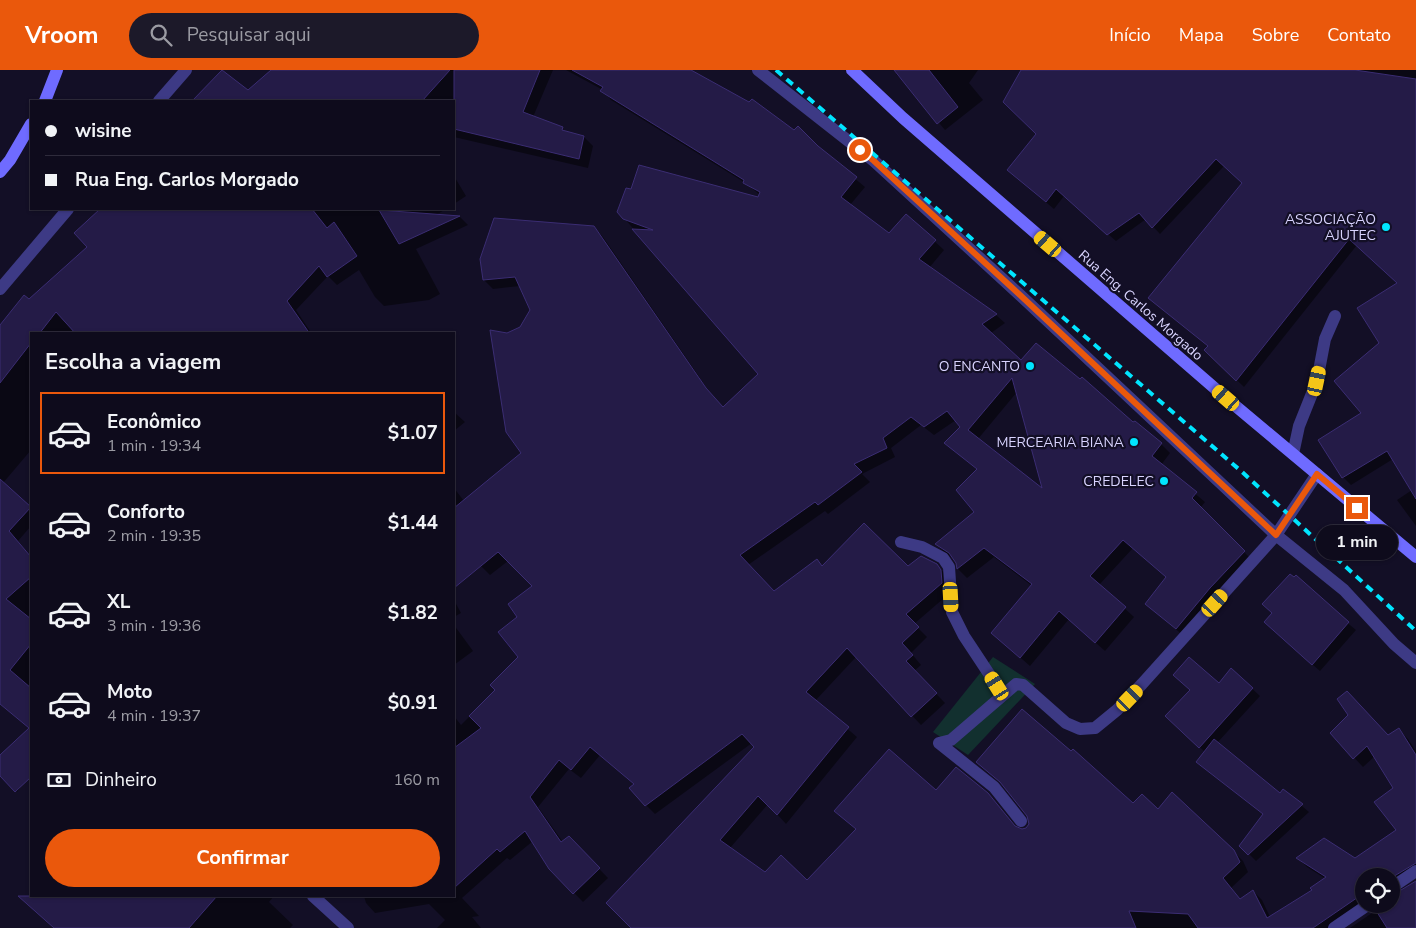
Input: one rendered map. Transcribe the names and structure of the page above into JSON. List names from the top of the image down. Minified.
{"streets":{"street":["Rua Eng. Carlos Morgado"]},"places":["ASSOCIAÇĀO AJUTEC","O ENCANTO","MERCEARIA BIANA","CREDELEC"],"page":{"header":"Vroom","search":"Pesquisar aqui","nav":["Início","Mapa","Sobre","Contato"],"banner":["wisine","Rua Eng. Carlos Morgado"],"heading":"Escolha a viagem","list":[{"name":"Econômico","note":"1 min · 19:34","value":"$1.07"},{"name":"Conforto","note":"2 min · 19:35","value":"$1.44"},{"name":"XL","note":"3 min · 19:36","value":"$1.82"},{"name":"Moto","note":"4 min · 19:37","value":"$0.91"}],"bubble":"1 min","pay":["Dinheiro","160 m"],"buttons":"Confirmar"}}
